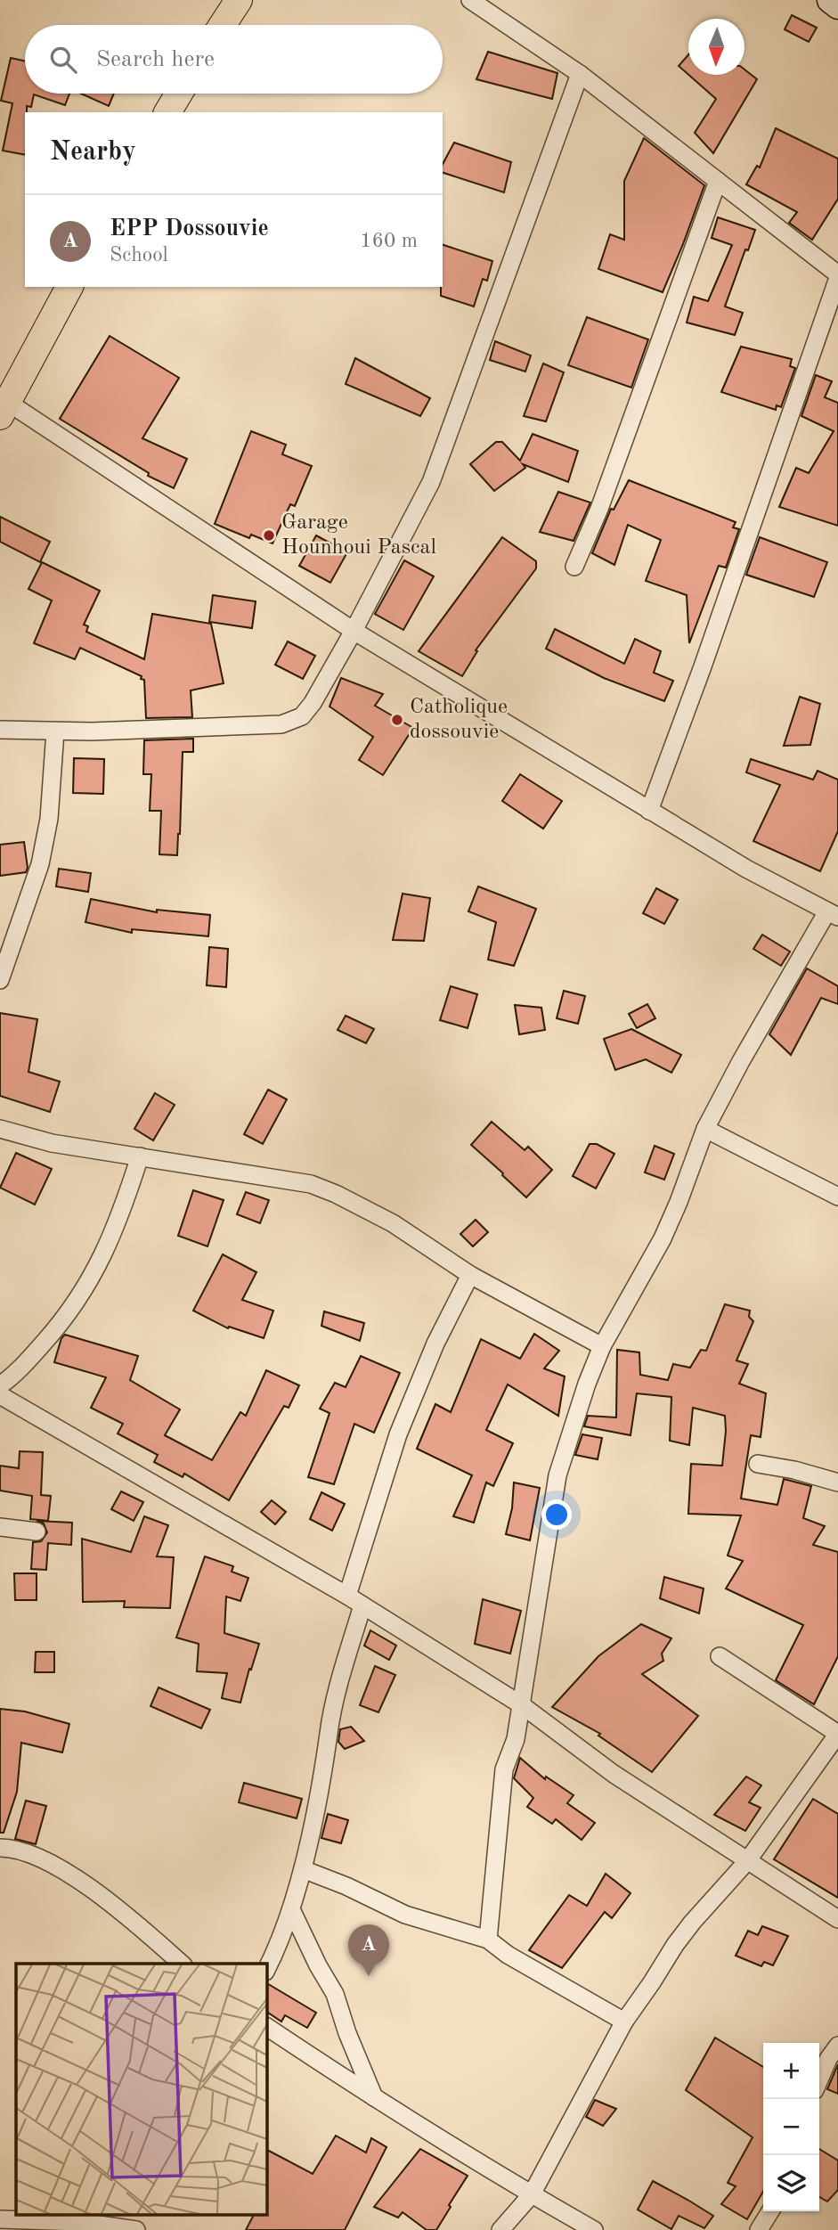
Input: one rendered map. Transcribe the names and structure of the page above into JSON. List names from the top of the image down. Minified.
{"places":["Garage Hounhoui Pascal","Catholique dossouvie"],"north":"bottom","page":{"search":"Search here","heading":"Nearby","list":[{"mark":"A","name":"EPP Dossouvie","note":"School","value":"160 m"}],"pins":"A","map_buttons":["+","−"]}}
